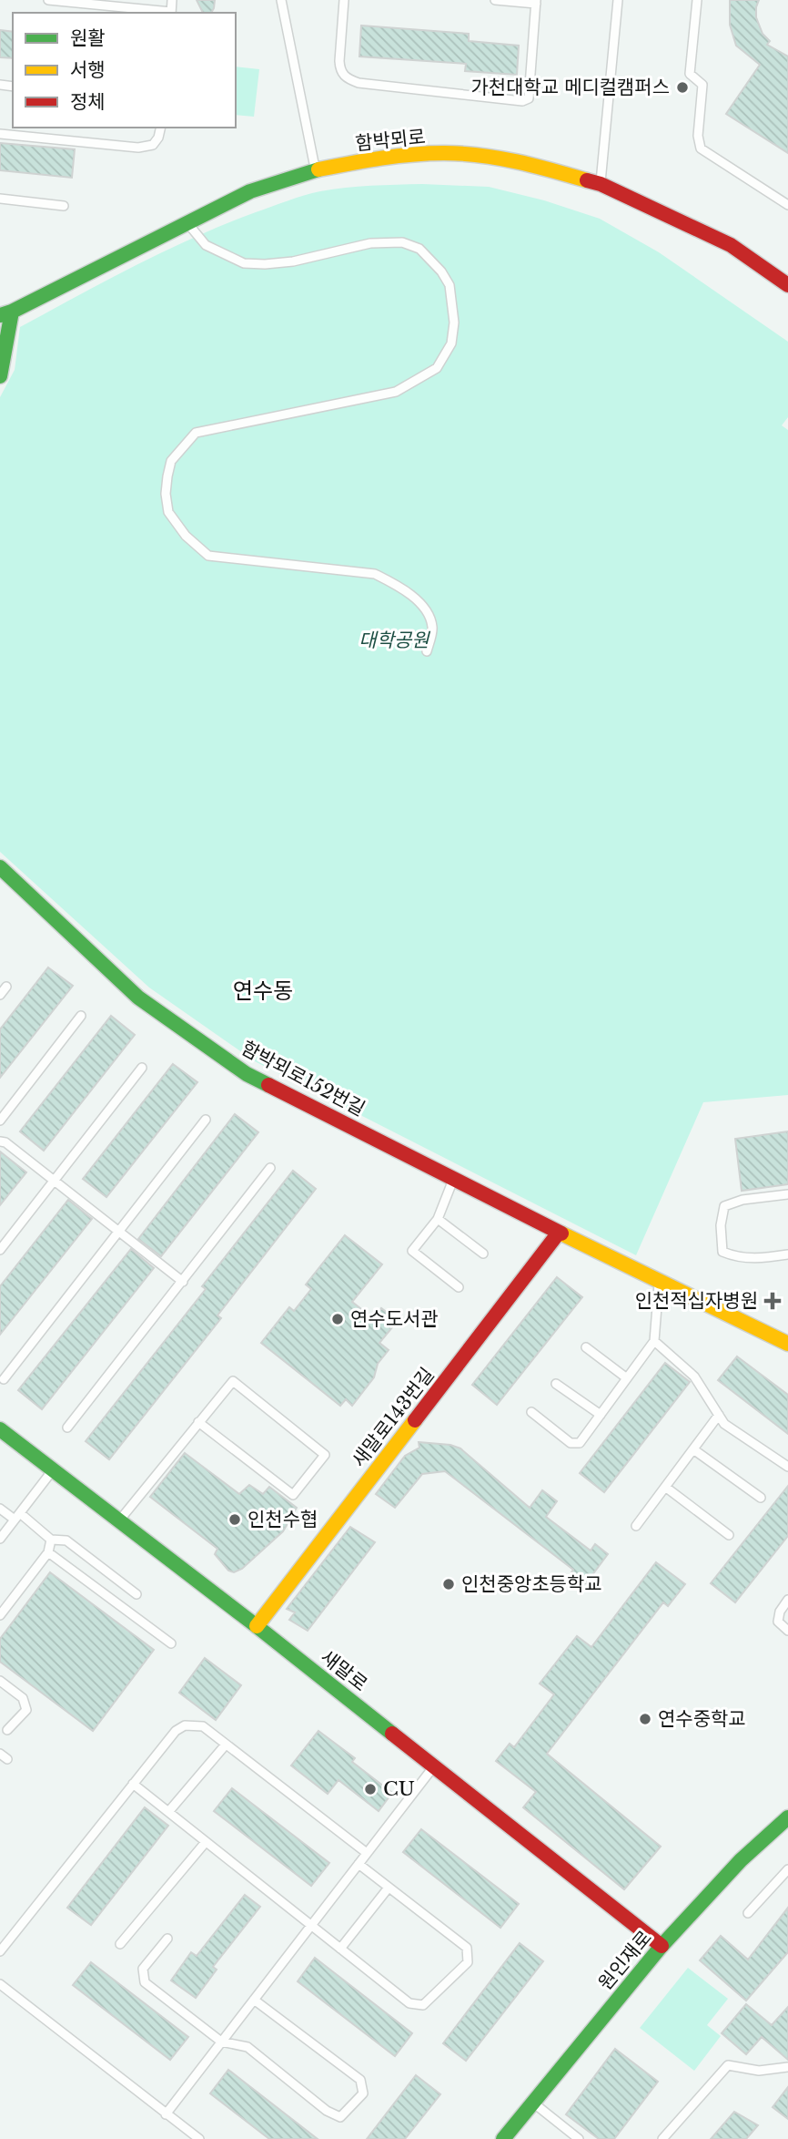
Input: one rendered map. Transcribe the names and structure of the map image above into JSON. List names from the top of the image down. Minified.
{"streets":{"street":["함박뫼로","함박뫼로152번길","새말로143번길","새말로","원인재로"]},"crossings":[["함박뫼로152번길","새말로143번길"],["새말로143번길","새말로"],["새말로","원인재로"]],"districts":["연수동"],"parks":["대학공원"],"places":{"other":["가천대학교 메디컬캠퍼스","연수도서관","인천수협","인천중앙초등학교","연수중학교","CU"],"health":["인천적십자병원"]},"legend":["원활","서행","정체"]}
